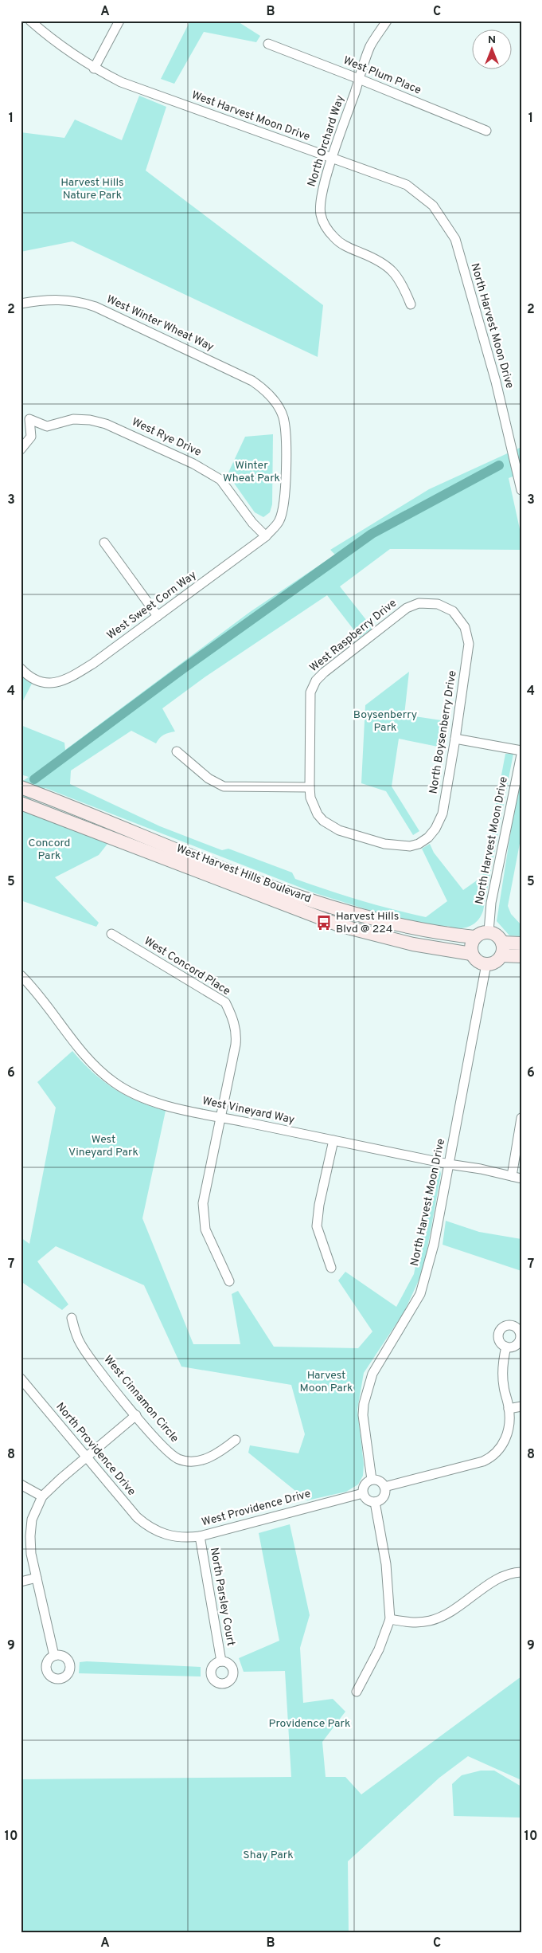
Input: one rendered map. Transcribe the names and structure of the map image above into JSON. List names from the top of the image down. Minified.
{"streets":{"street":["West Plum Place","West Harvest Moon Drive","North Orchard Way","West Winter Wheat Way","North Harvest Moon Drive","West Rye Drive","West Sweet Corn Way","West Raspberry Drive","North Boysenberry Drive","West Harvest Hills Boulevard","West Concord Place","West Vineyard Way","West Cinnamon Circle","North Providence Drive","West Providence Drive","North Parsley Court"]},"crossings":[["West Plum Place","North Orchard Way"],["West Harvest Moon Drive","North Orchard Way"],["West Harvest Moon Drive","North Harvest Moon Drive"],["West Winter Wheat Way","West Rye Drive"],["West Winter Wheat Way","West Sweet Corn Way"],["North Harvest Moon Drive","West Harvest Hills Boulevard"],["North Harvest Moon Drive","West Vineyard Way"],["North Harvest Moon Drive","West Providence Drive"],["West Rye Drive","West Sweet Corn Way"],["West Raspberry Drive","North Boysenberry Drive"],["West Concord Place","West Vineyard Way"],["North Providence Drive","West Providence Drive"],["West Providence Drive","North Parsley Court"]],"parks":["Harvest Hills Nature Park","Winter Wheat Park","Boysenberry Park","Concord Park","West Vineyard Park","Harvest Moon Park","Providence Park","Shay Park"],"places":{"bus stop":["Harvest Hills Blvd @ 224"]},"north":"top","grid":{"columns":["A","B","C"],"rows":["1","2","3","4","5","6","7","8","9","10"]}}
